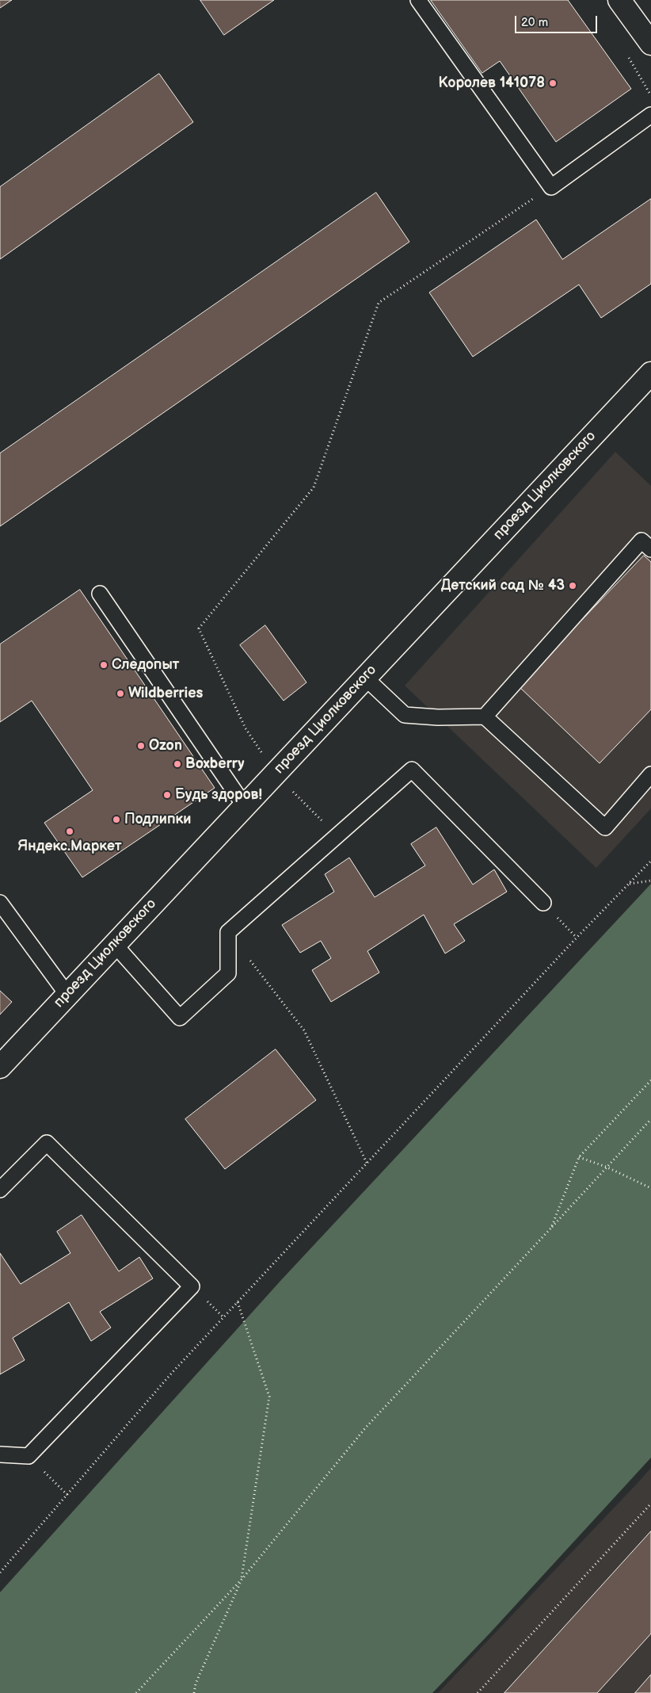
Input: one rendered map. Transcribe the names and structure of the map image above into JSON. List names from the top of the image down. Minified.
{"streets":{"street":["проезд Циолковского"]},"places":["Королев 141078","Детский сад № 43","Следопыт","Wildberries","Ozon","Boxberry","Будь здоров!","Подлипки","Яндекс.Маркет"],"scale_bar":"20 m"}
